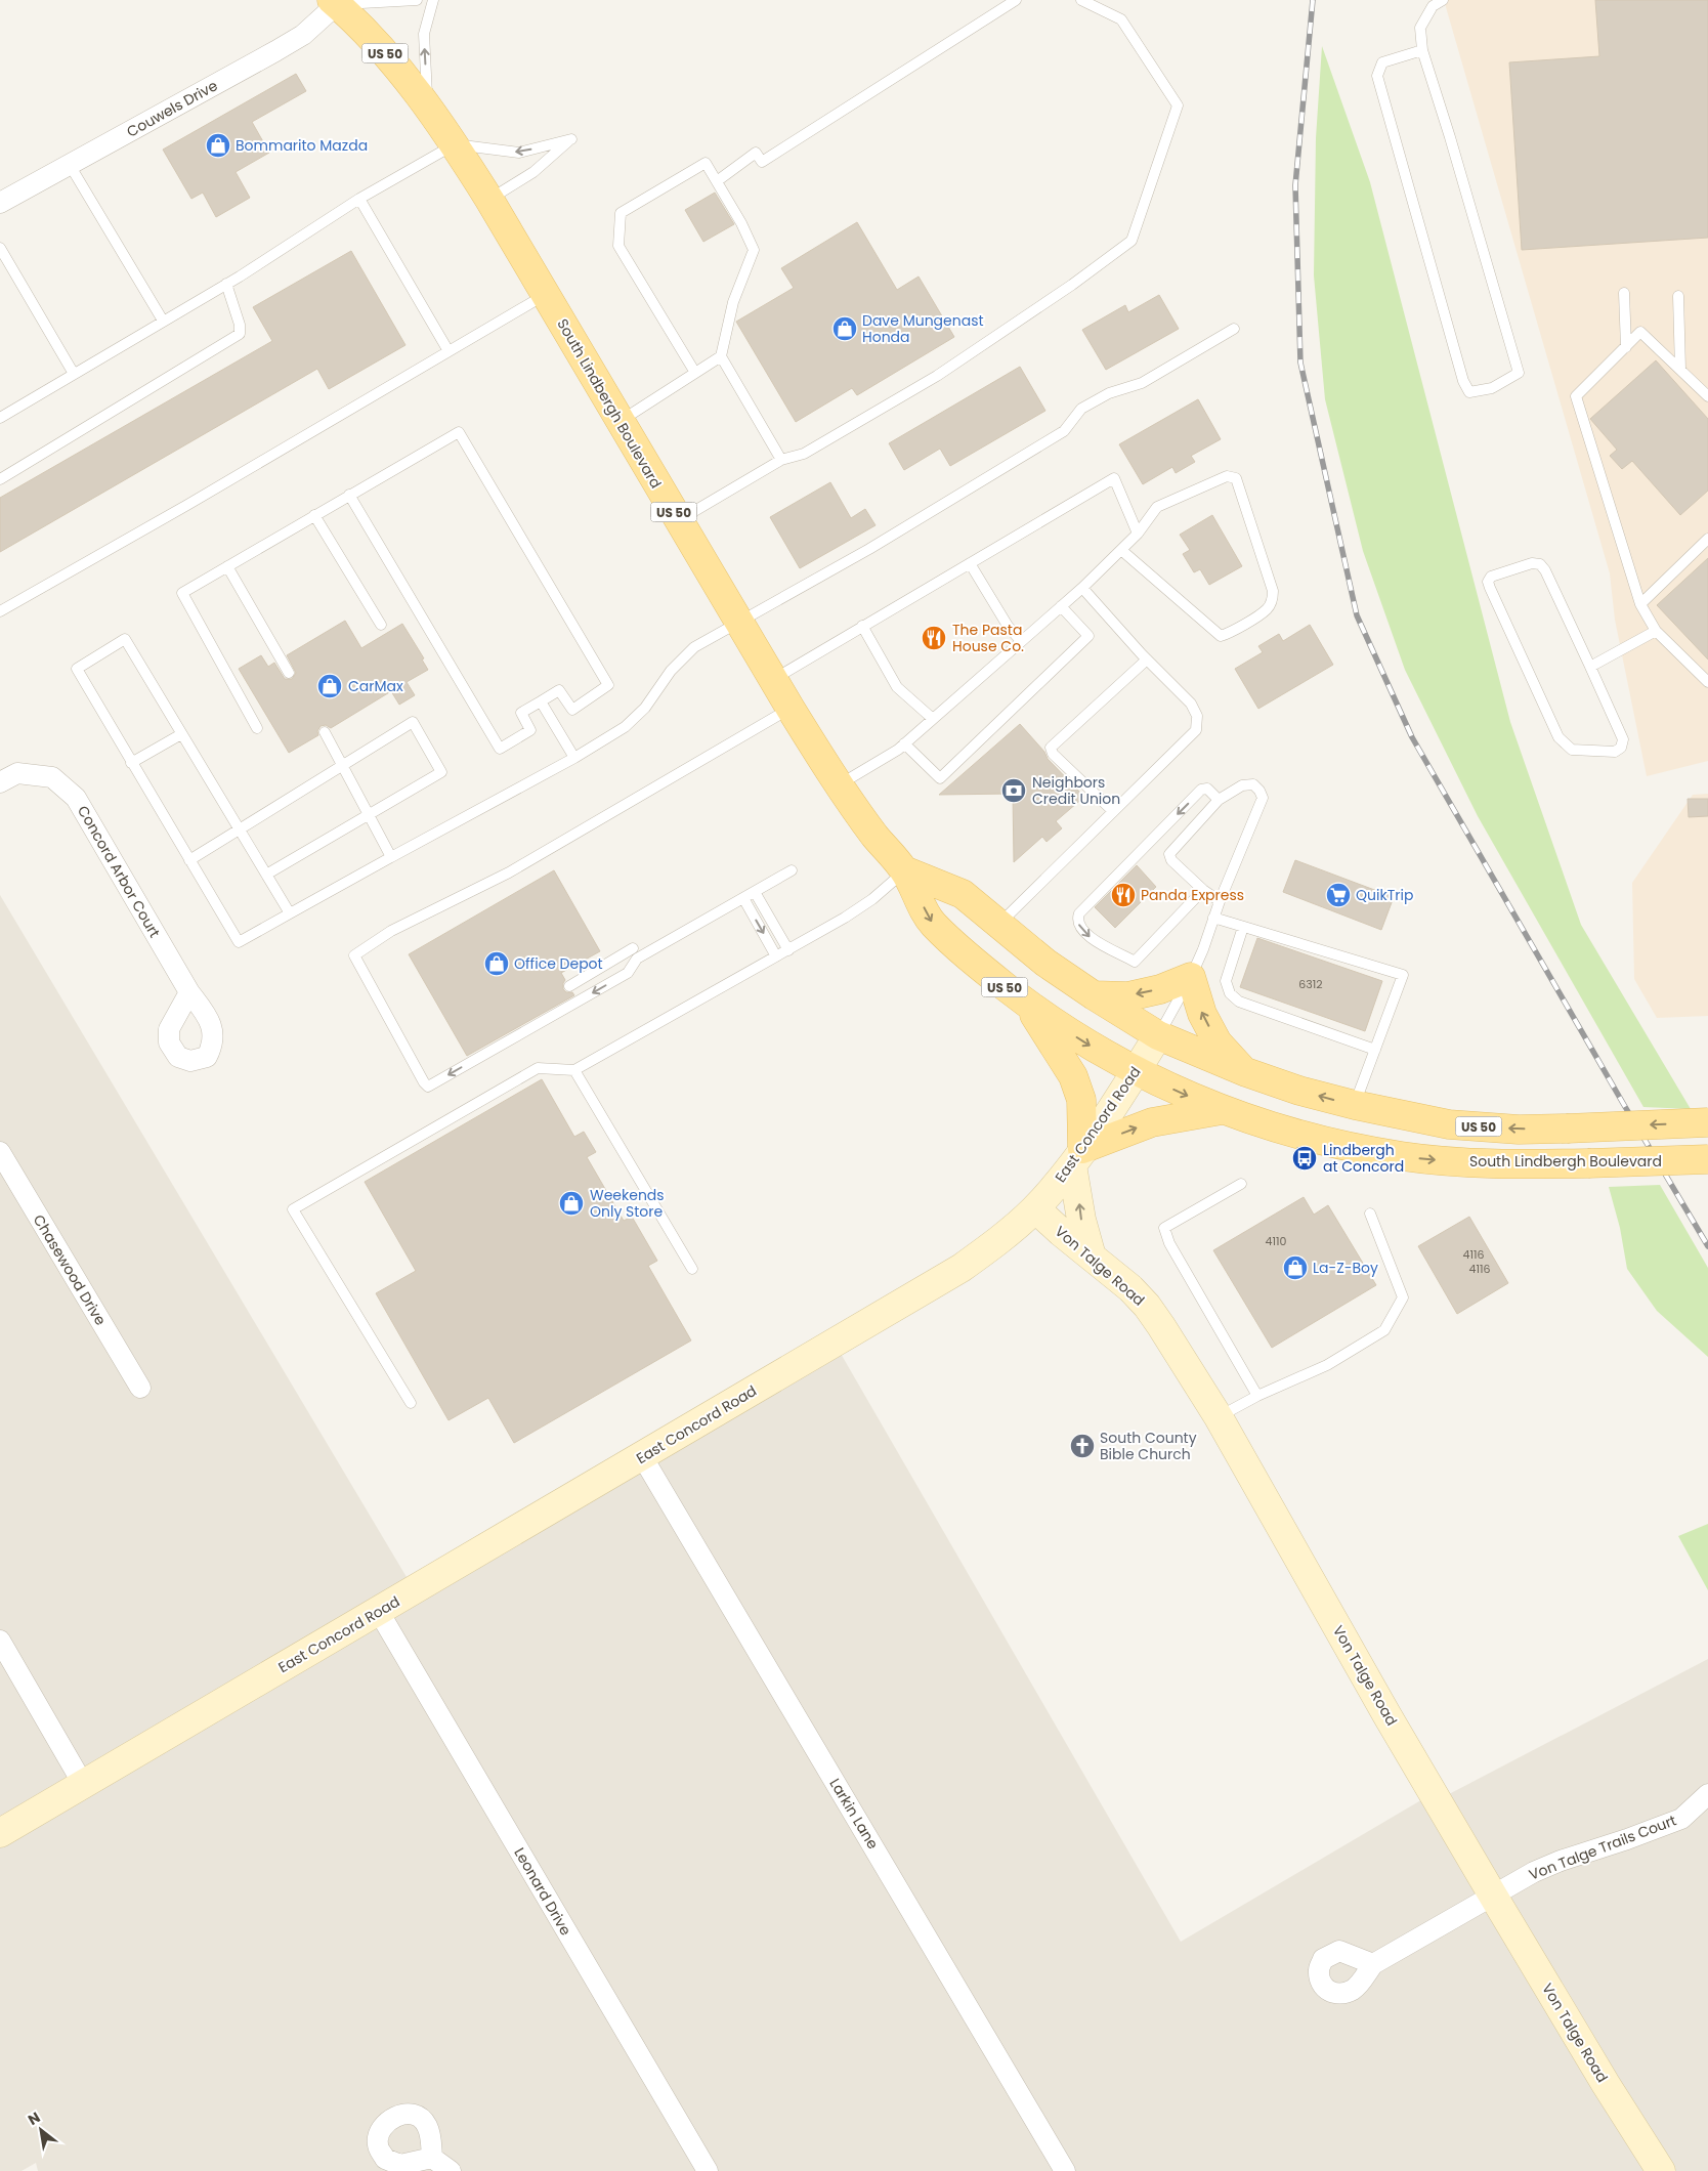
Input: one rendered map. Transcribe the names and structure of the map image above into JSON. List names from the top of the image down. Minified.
{"streets":{"main road":["US 50","South Lindbergh Boulevard"],"street":["Couwels Drive","Concord Arbor Court","East Concord Road","Von Talge Road","Chasewood Drive","Larkin Lane","Von Talge Trails Court","Leonard Drive"]},"crossings":[["Couwels Drive","South Lindbergh Boulevard"],["South Lindbergh Boulevard","East Concord Road"],["East Concord Road","Von Talge Road"],["East Concord Road","Larkin Lane"],["East Concord Road","Leonard Drive"],["Von Talge Road","Von Talge Trails Court"]],"places":{"shop":["Bommarito Mazda","Dave Mungenast Honda","CarMax","Office Depot","Weekends Only Store","La-Z-Boy"],"restaurant":["The Pasta House Co.","Panda Express"],"bank":["Neighbors Credit Union"],"supermarket":["QuikTrip"],"bus stop":["Lindbergh at Concord"],"church":["South County Bible Church"]},"house_numbers":["6312","4110","4116","4116"],"north":"top left"}
